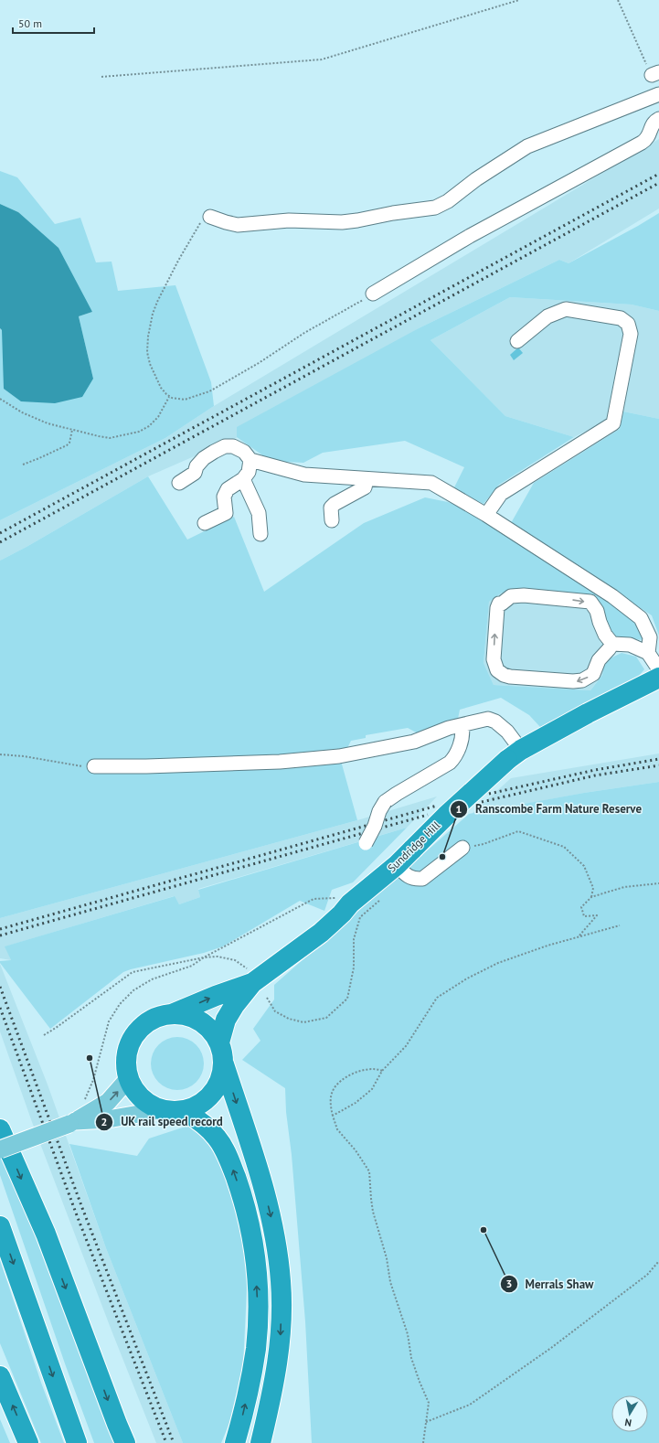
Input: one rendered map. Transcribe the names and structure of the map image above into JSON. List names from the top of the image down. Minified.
{"streets":{"highway":["Sundridge Hill"]},"places":["Ranscombe Farm Nature Reserve","UK rail speed record","Merrals Shaw"],"scale_bar":"50 m","north":"bottom"}
